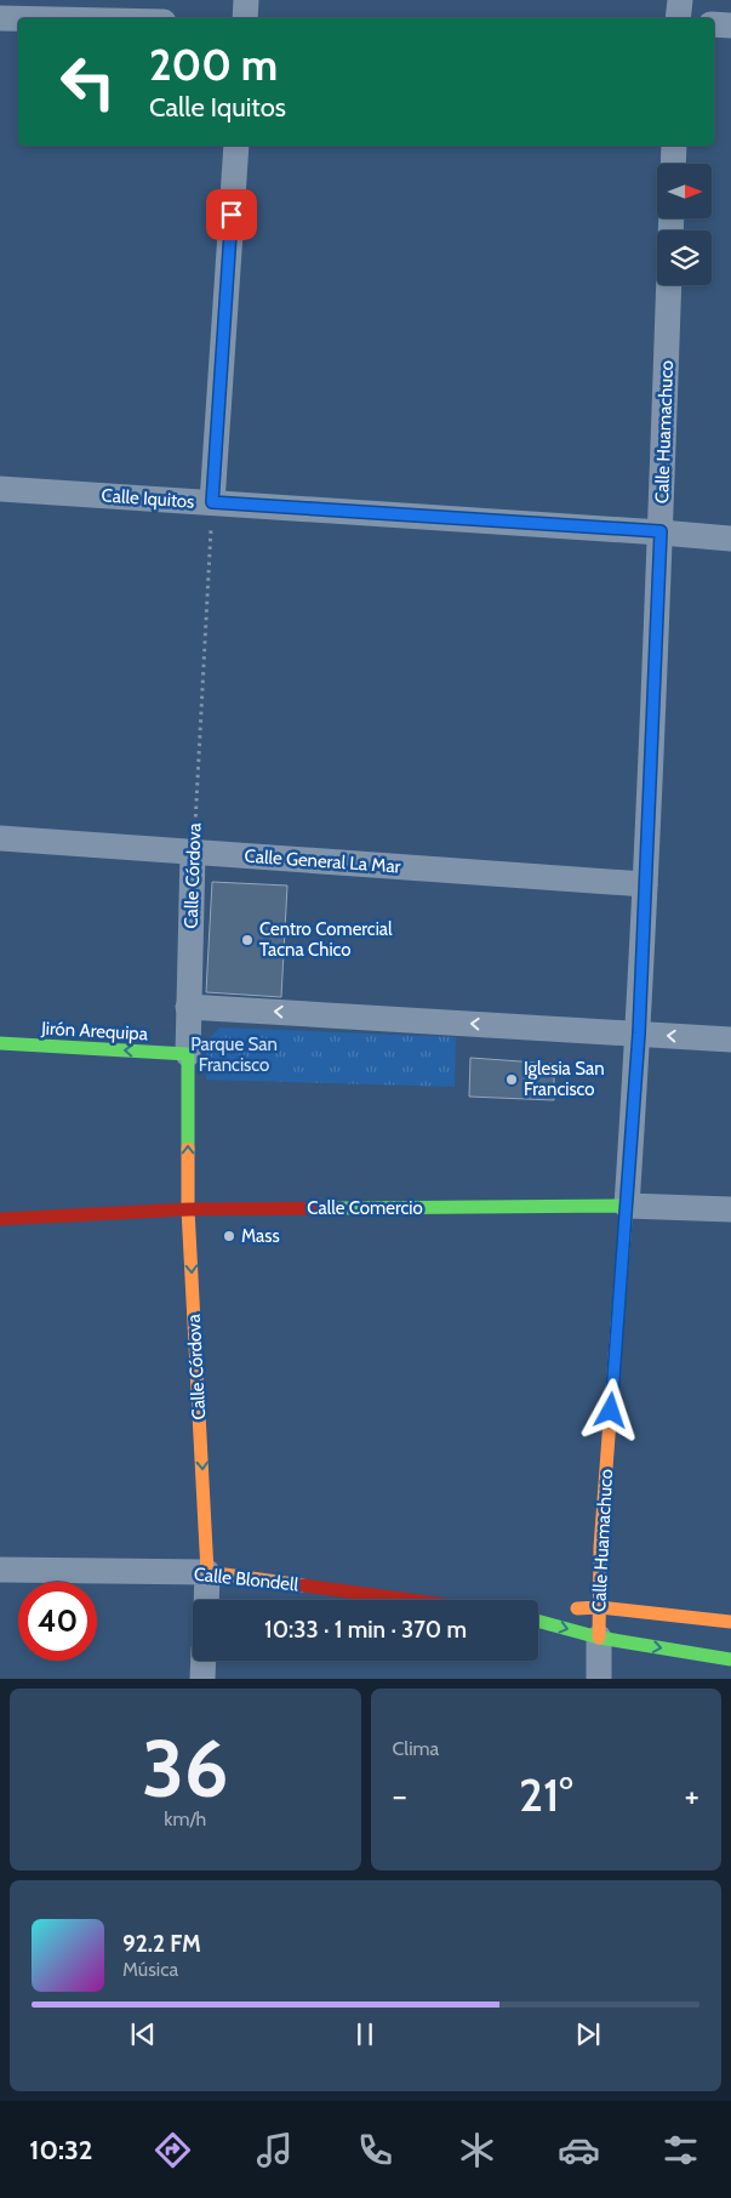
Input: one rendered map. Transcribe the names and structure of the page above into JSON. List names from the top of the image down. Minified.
{"streets":{"street":["Calle Huamachuco","Calle Iquitos","Calle General La Mar","Calle Córdova","Jirón Arequipa","Calle Comercio","Calle Blondell"]},"crossings":[["Calle Huamachuco","Calle Iquitos"],["Calle Huamachuco","Calle General La Mar"],["Calle Huamachuco","Calle Comercio"],["Calle Iquitos","Calle Córdova"],["Calle General La Mar","Calle Córdova"],["Calle Córdova","Jirón Arequipa"],["Calle Córdova","Calle Comercio"],["Calle Córdova","Calle Blondell"]],"one_way":["Jirón Arequipa"],"parks":["Parque San Francisco"],"places":["Centro Comercial Tacna Chico","Iglesia San Francisco","Mass"],"north":"right","page":{"turn":["200 m","Calle Iquitos"],"limit":"40","trip":"10:33 · 1 min · 370 m","tile":[["36","km/h"],"Clima"],"heat":["−","21°","+"],"song":["92.2 FM","Música"],"tabs":"10:32"}}
